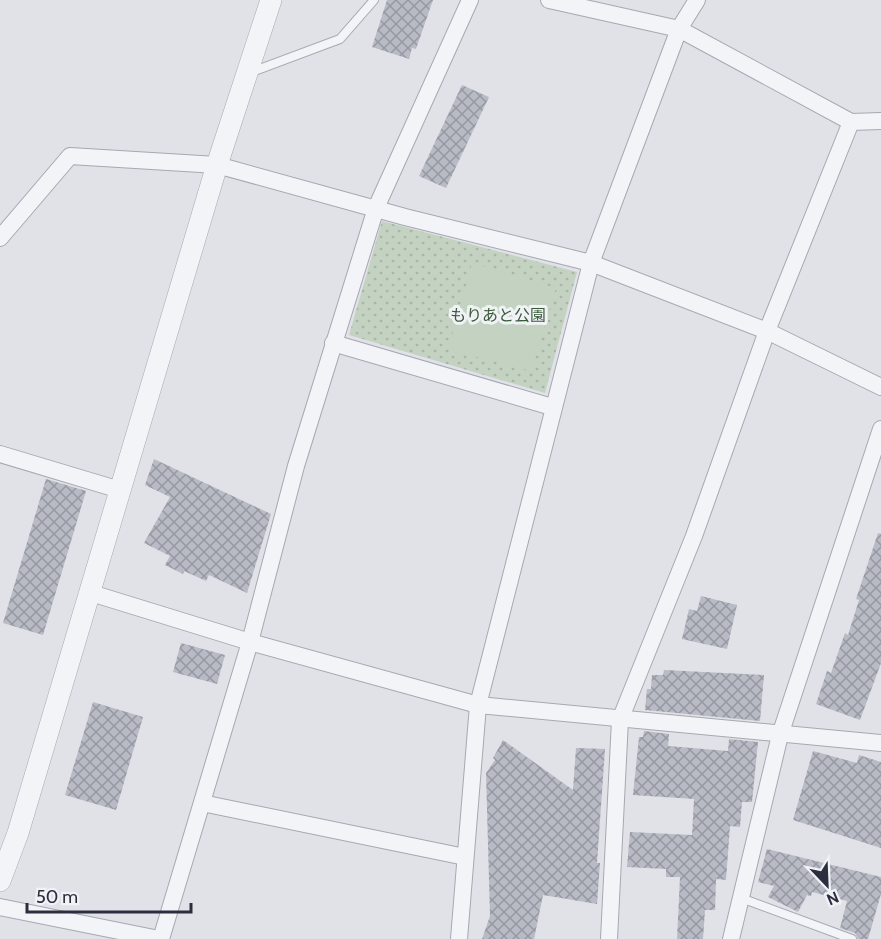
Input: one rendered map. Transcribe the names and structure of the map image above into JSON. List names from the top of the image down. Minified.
{"parks":["もりあと公園"],"scale_bar":"50 m","north":"bottom right"}
